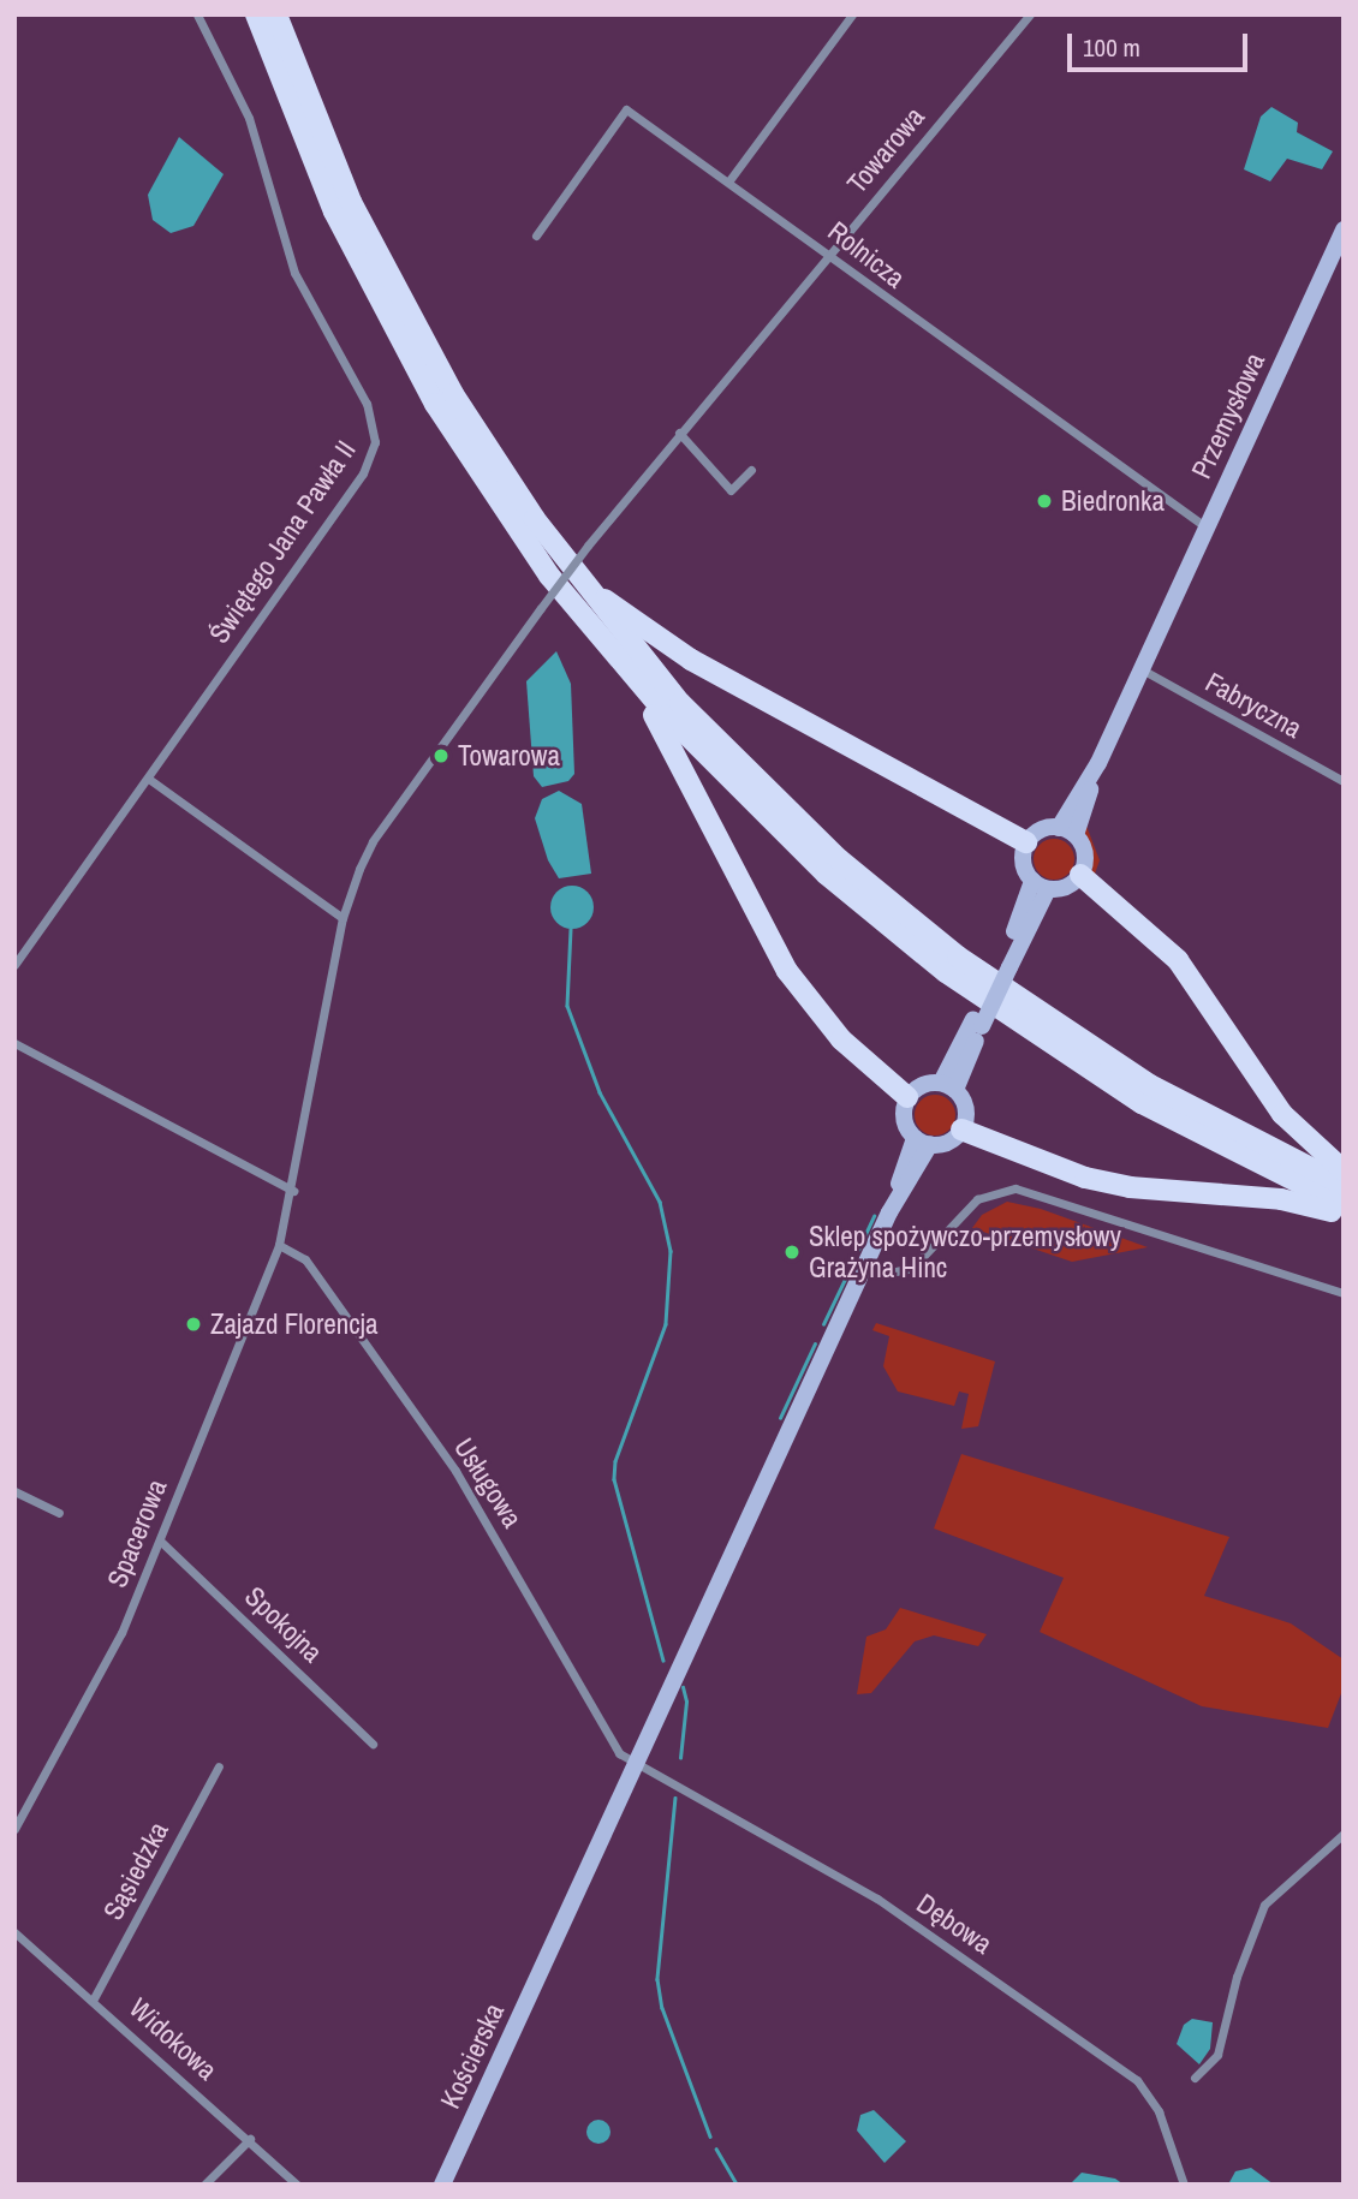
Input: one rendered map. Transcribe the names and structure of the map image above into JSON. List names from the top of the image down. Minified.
{"streets":{"main road":["Przemysłowa","Kościerska"],"street":["Towarowa","Rolnicza","Świętego Jana Pawła II","Fabryczna","Usługowa","Spacerowa","Spokojna","Sąsiedzka","Dębowa","Widokowa"]},"crossings":[["Towarowa","Rolnicza"],["Towarowa","Usługowa"],["Towarowa","Spacerowa"],["Rolnicza","Przemysłowa"],["Przemysłowa","Fabryczna"],["Usługowa","Spacerowa"],["Usługowa","Dębowa"],["Usługowa","Kościerska"],["Spacerowa","Spokojna"],["Sąsiedzka","Widokowa"],["Dębowa","Kościerska"]],"places":["Biedronka","Towarowa","Sklep spożywczo-przemysłowy Grażyna Hinc","Zajazd Florencja"],"scale_bar":"100 m"}
